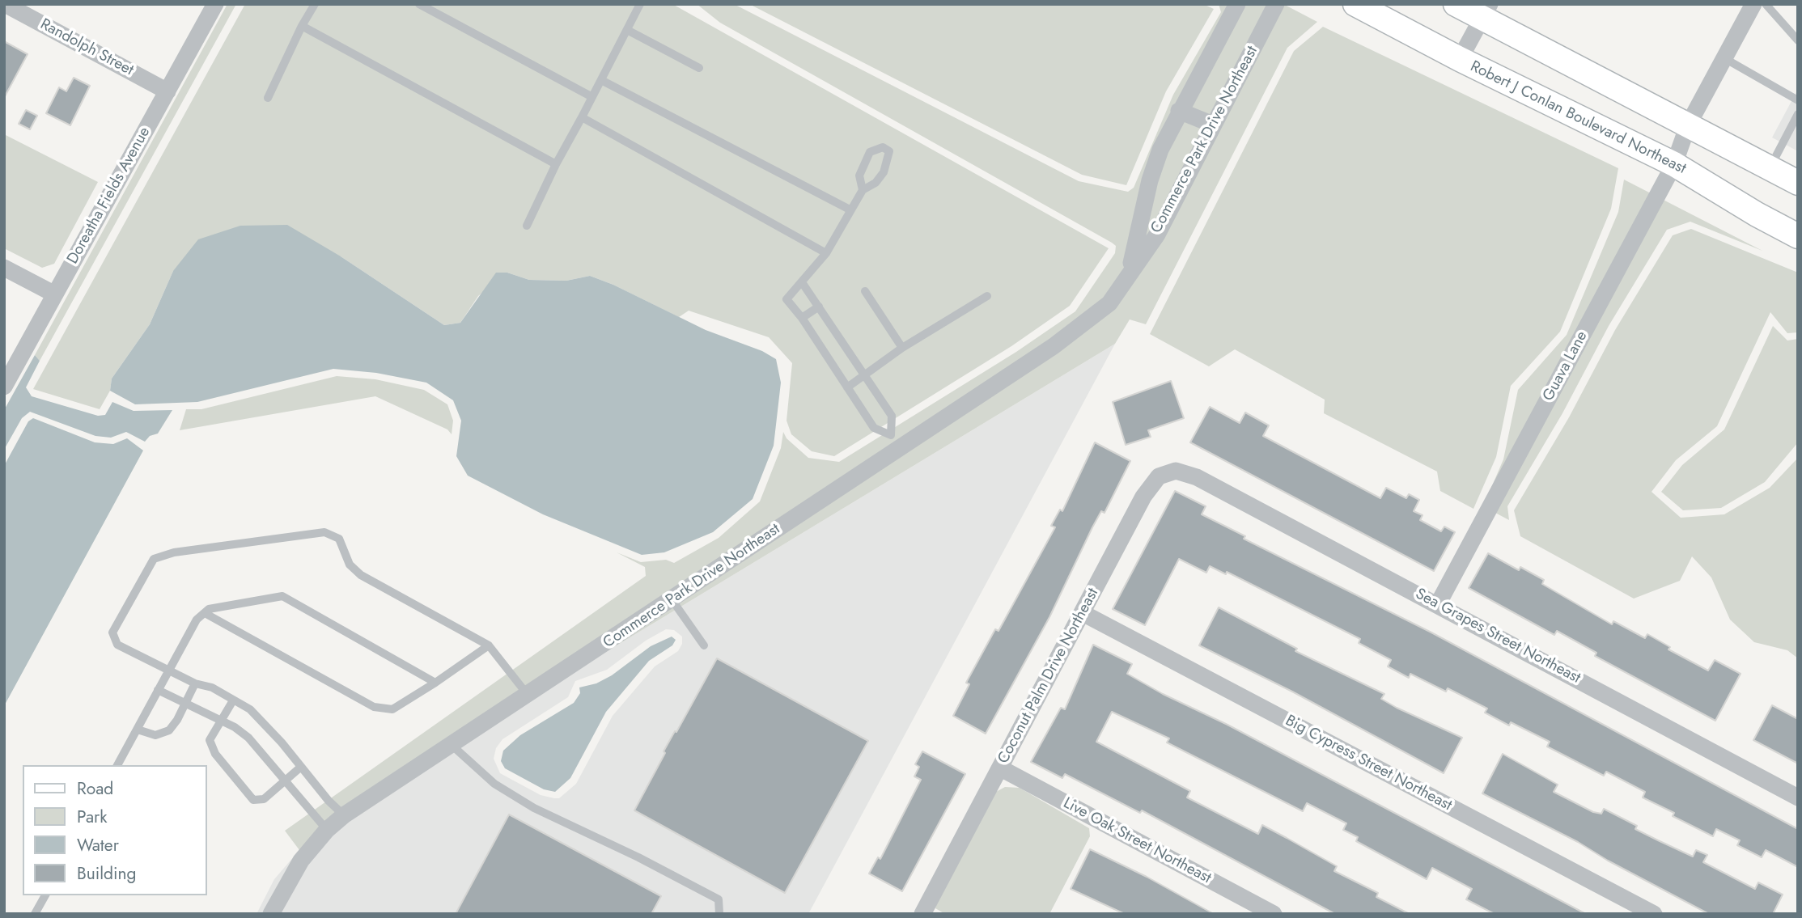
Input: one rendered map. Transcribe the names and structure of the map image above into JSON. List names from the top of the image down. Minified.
{"streets":{"main road":["Robert J Conlan Boulevard Northeast"],"street":["Randolph Street","Commerce Park Drive Northeast","Doreatha Fields Avenue","Guava Lane","Sea Grapes Street Northeast","Coconut Palm Drive Northeast","Big Cypress Street Northeast","Live Oak Street Northeast"]},"crossings":[["Randolph Street","Doreatha Fields Avenue"],["Robert J Conlan Boulevard Northeast","Guava Lane"],["Guava Lane","Sea Grapes Street Northeast"],["Sea Grapes Street Northeast","Coconut Palm Drive Northeast"],["Coconut Palm Drive Northeast","Big Cypress Street Northeast"],["Coconut Palm Drive Northeast","Live Oak Street Northeast"]],"legend":["Road","Park","Water","Building"]}
